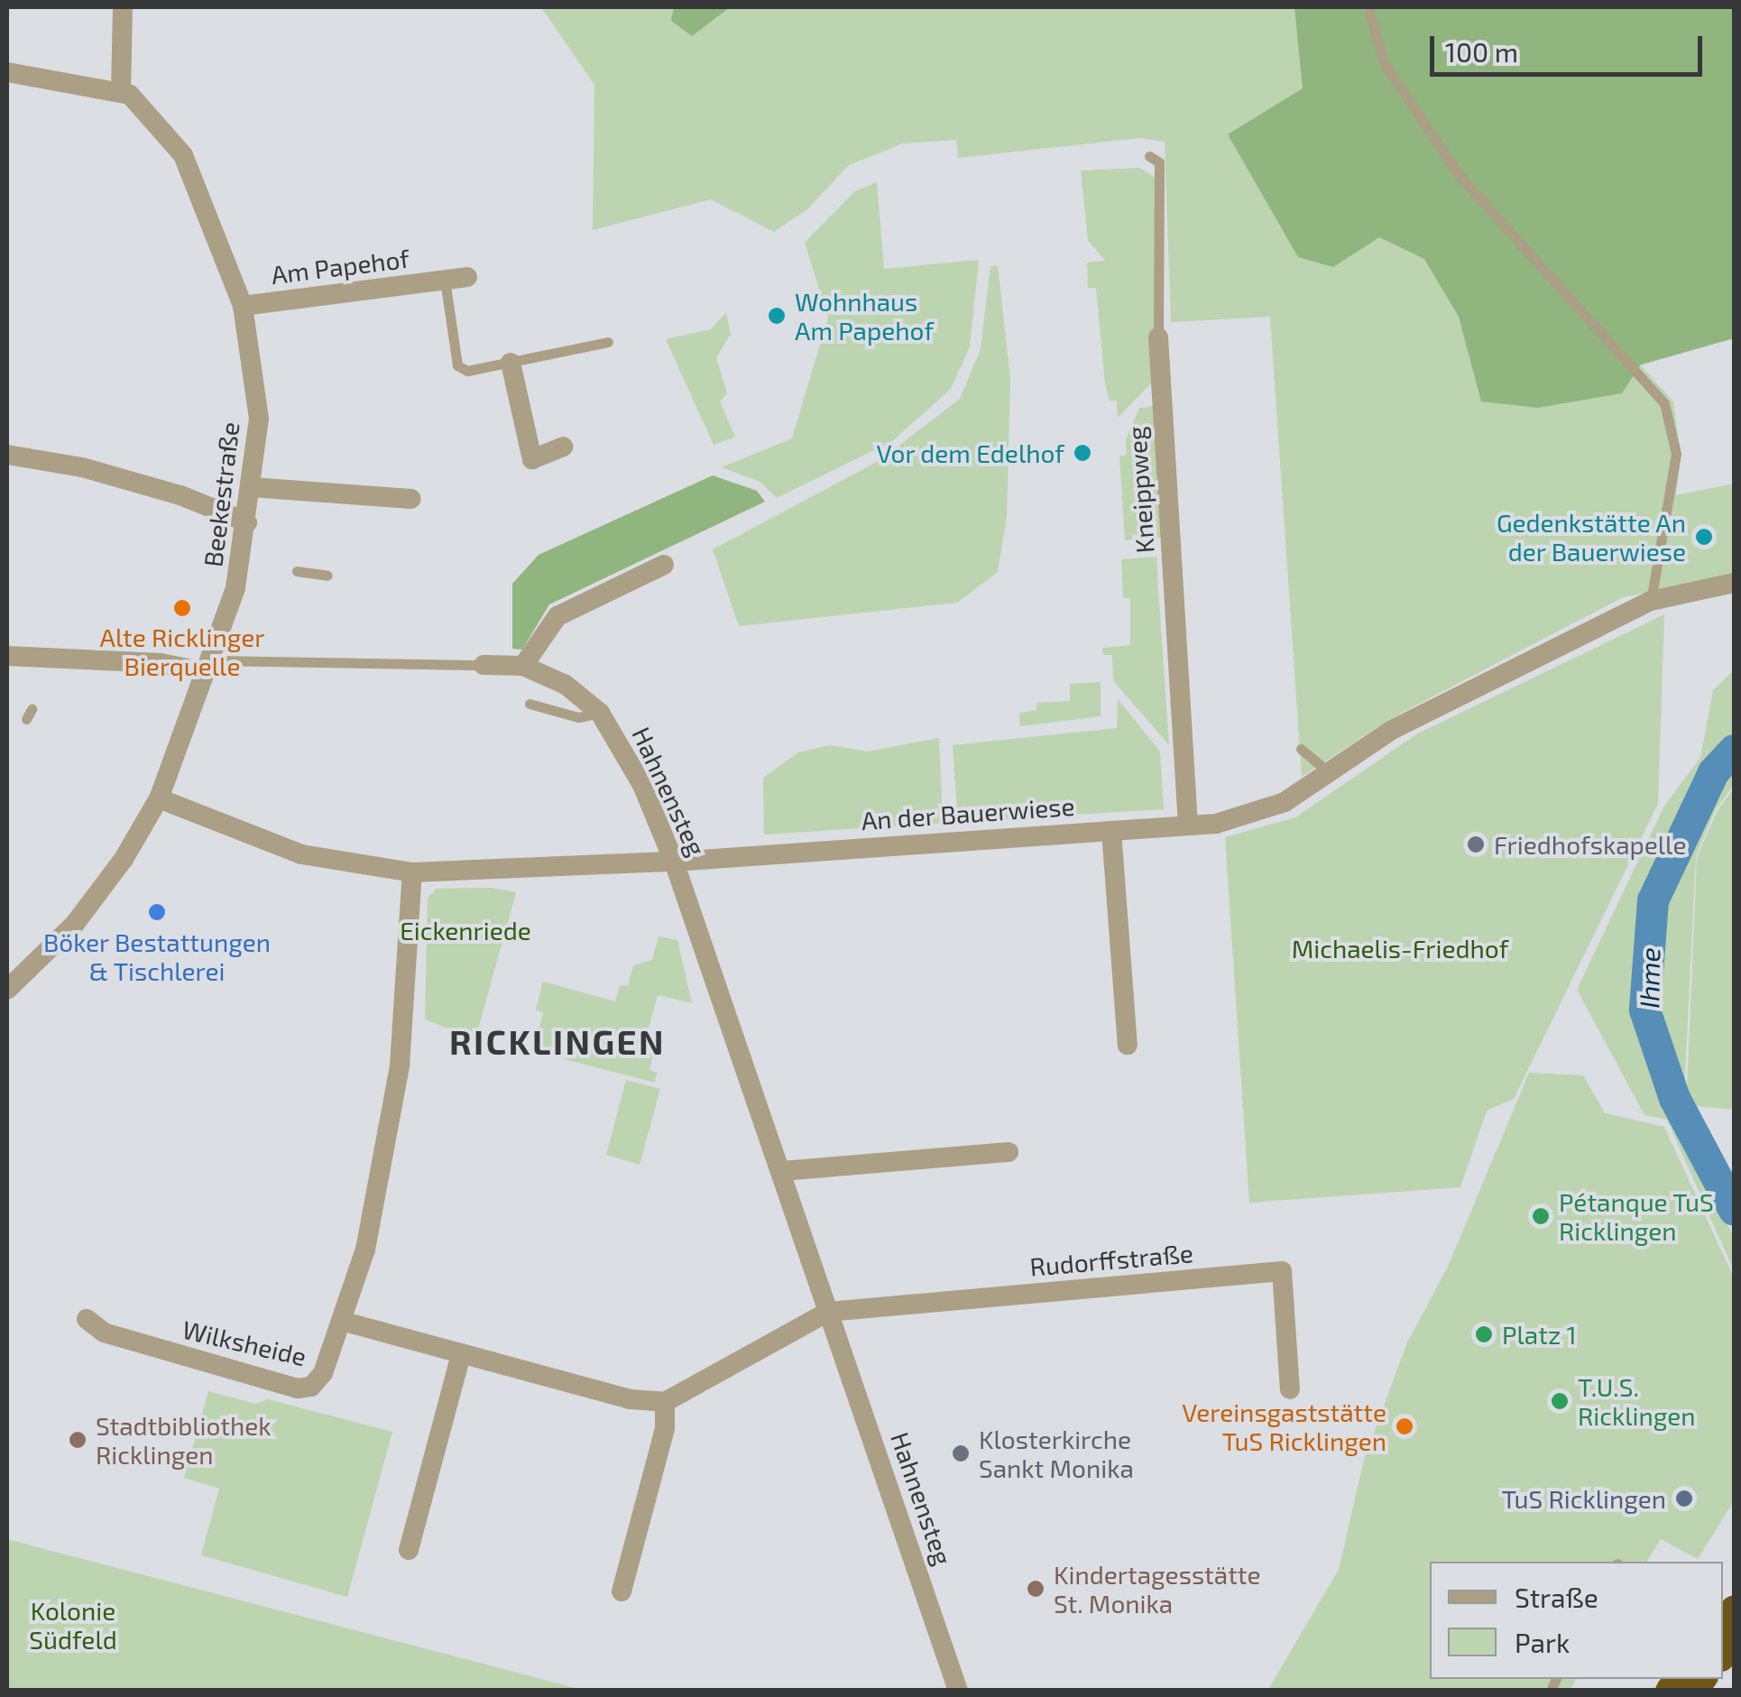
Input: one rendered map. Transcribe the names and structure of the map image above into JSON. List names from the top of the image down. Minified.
{"streets":{"street":["Am Papehof","Kneippweg","Beekestraße","Hahnensteg","An der Bauerwiese","Rudorffstraße","Wilksheide"]},"crossings":[["Am Papehof","Beekestraße"],["Kneippweg","An der Bauerwiese"],["Beekestraße","Hahnensteg"],["Beekestraße","An der Bauerwiese"],["Hahnensteg","An der Bauerwiese"],["Hahnensteg","Rudorffstraße"]],"districts":["RICKLINGEN"],"water":["Ihme"],"parks":["Eickenriede","Michaelis-Friedhof","Kolonie Südfeld"],"places":["Wohnhaus Am Papehof","Vor dem Edelhof","Gedenkstätte An der Bauerwiese","Alte Ricklinger Bierquelle","Friedhofskapelle","Böker Bestattungen & Tischlerei","Pétanque TuS Ricklingen","Platz 1","T.U.S. Ricklingen","Vereinsgaststätte TuS Ricklingen","Stadtbibliothek Ricklingen","Klosterkirche Sankt Monika","TuS Ricklingen","Kindertagesstätte St. Monika"],"legend":["Straße","Park"],"scale_bar":"100 m"}
